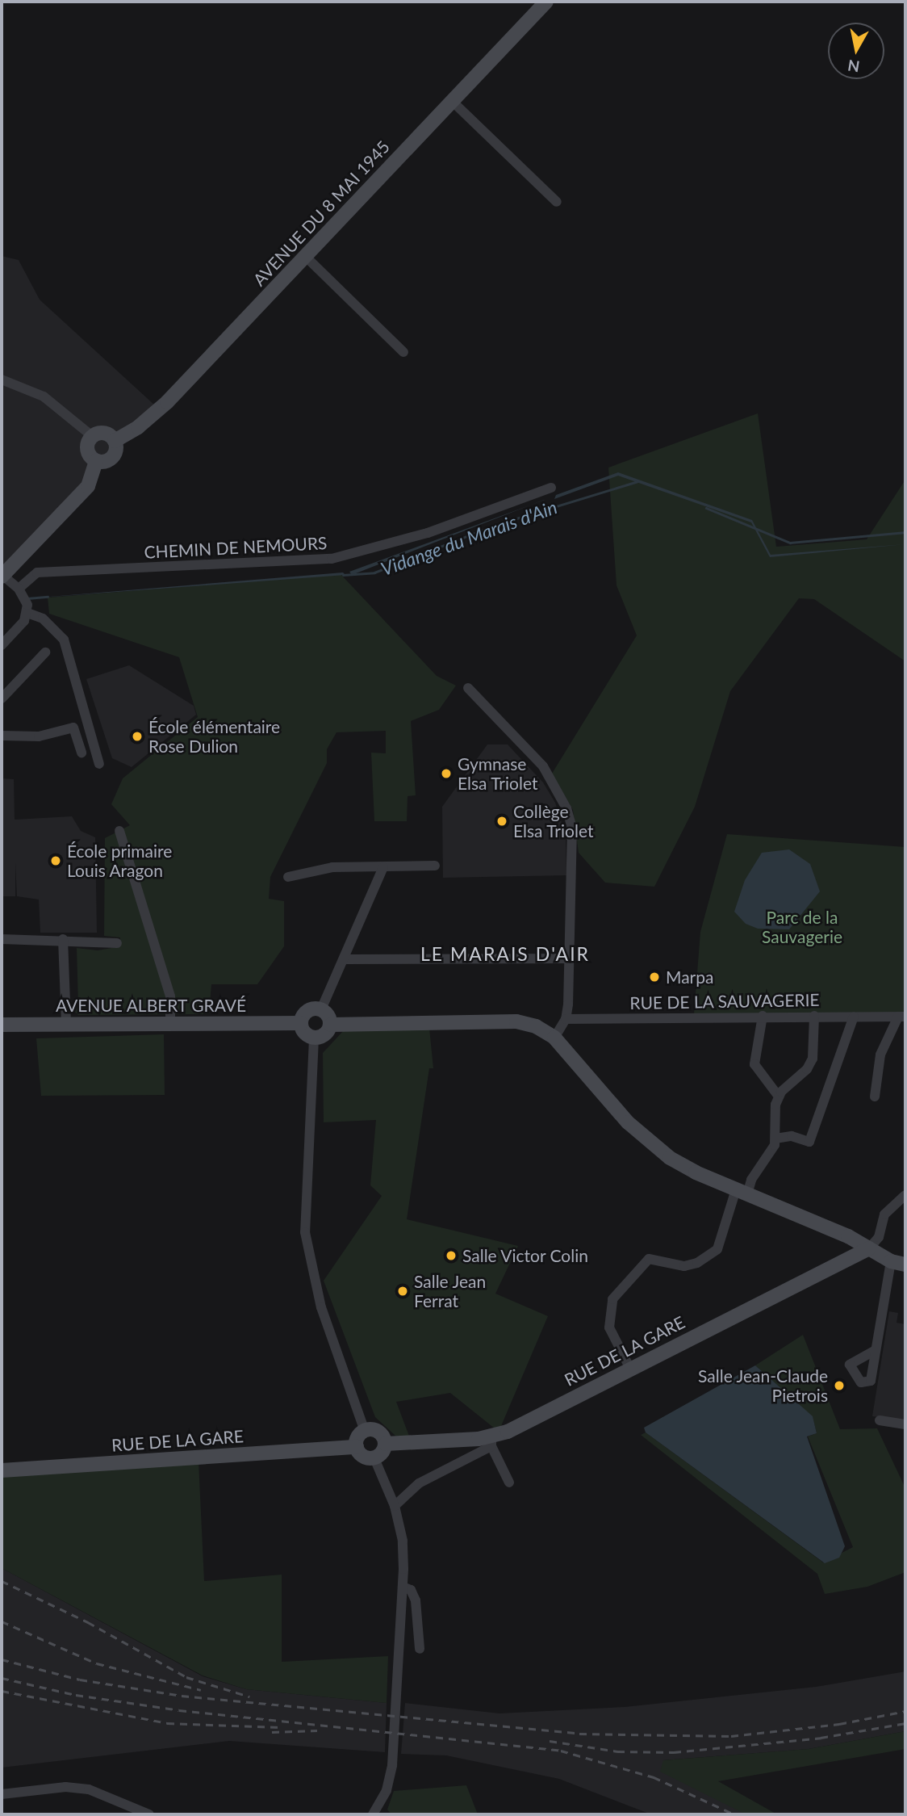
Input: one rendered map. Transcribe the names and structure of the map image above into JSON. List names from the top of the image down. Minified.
{"streets":{"main road":["AVENUE DU 8 MAI 1945","AVENUE ALBERT GRAVÉ","RUE DE LA GARE"],"street":["CHEMIN DE NEMOURS","RUE DE LA SAUVAGERIE"]},"districts":["LE MARAIS D'AIR"],"water":["Vidange du Marais d'Ain"],"parks":["Parc de la Sauvagerie"],"places":["École élémentaire Rose Dulion","Gymnase Elsa Triolet","Collège Elsa Triolet","École primaire Louis Aragon","Marpa","Salle Victor Colin","Salle Jean Ferrat","Salle Jean-Claude Pietrois"],"north":"bottom"}
